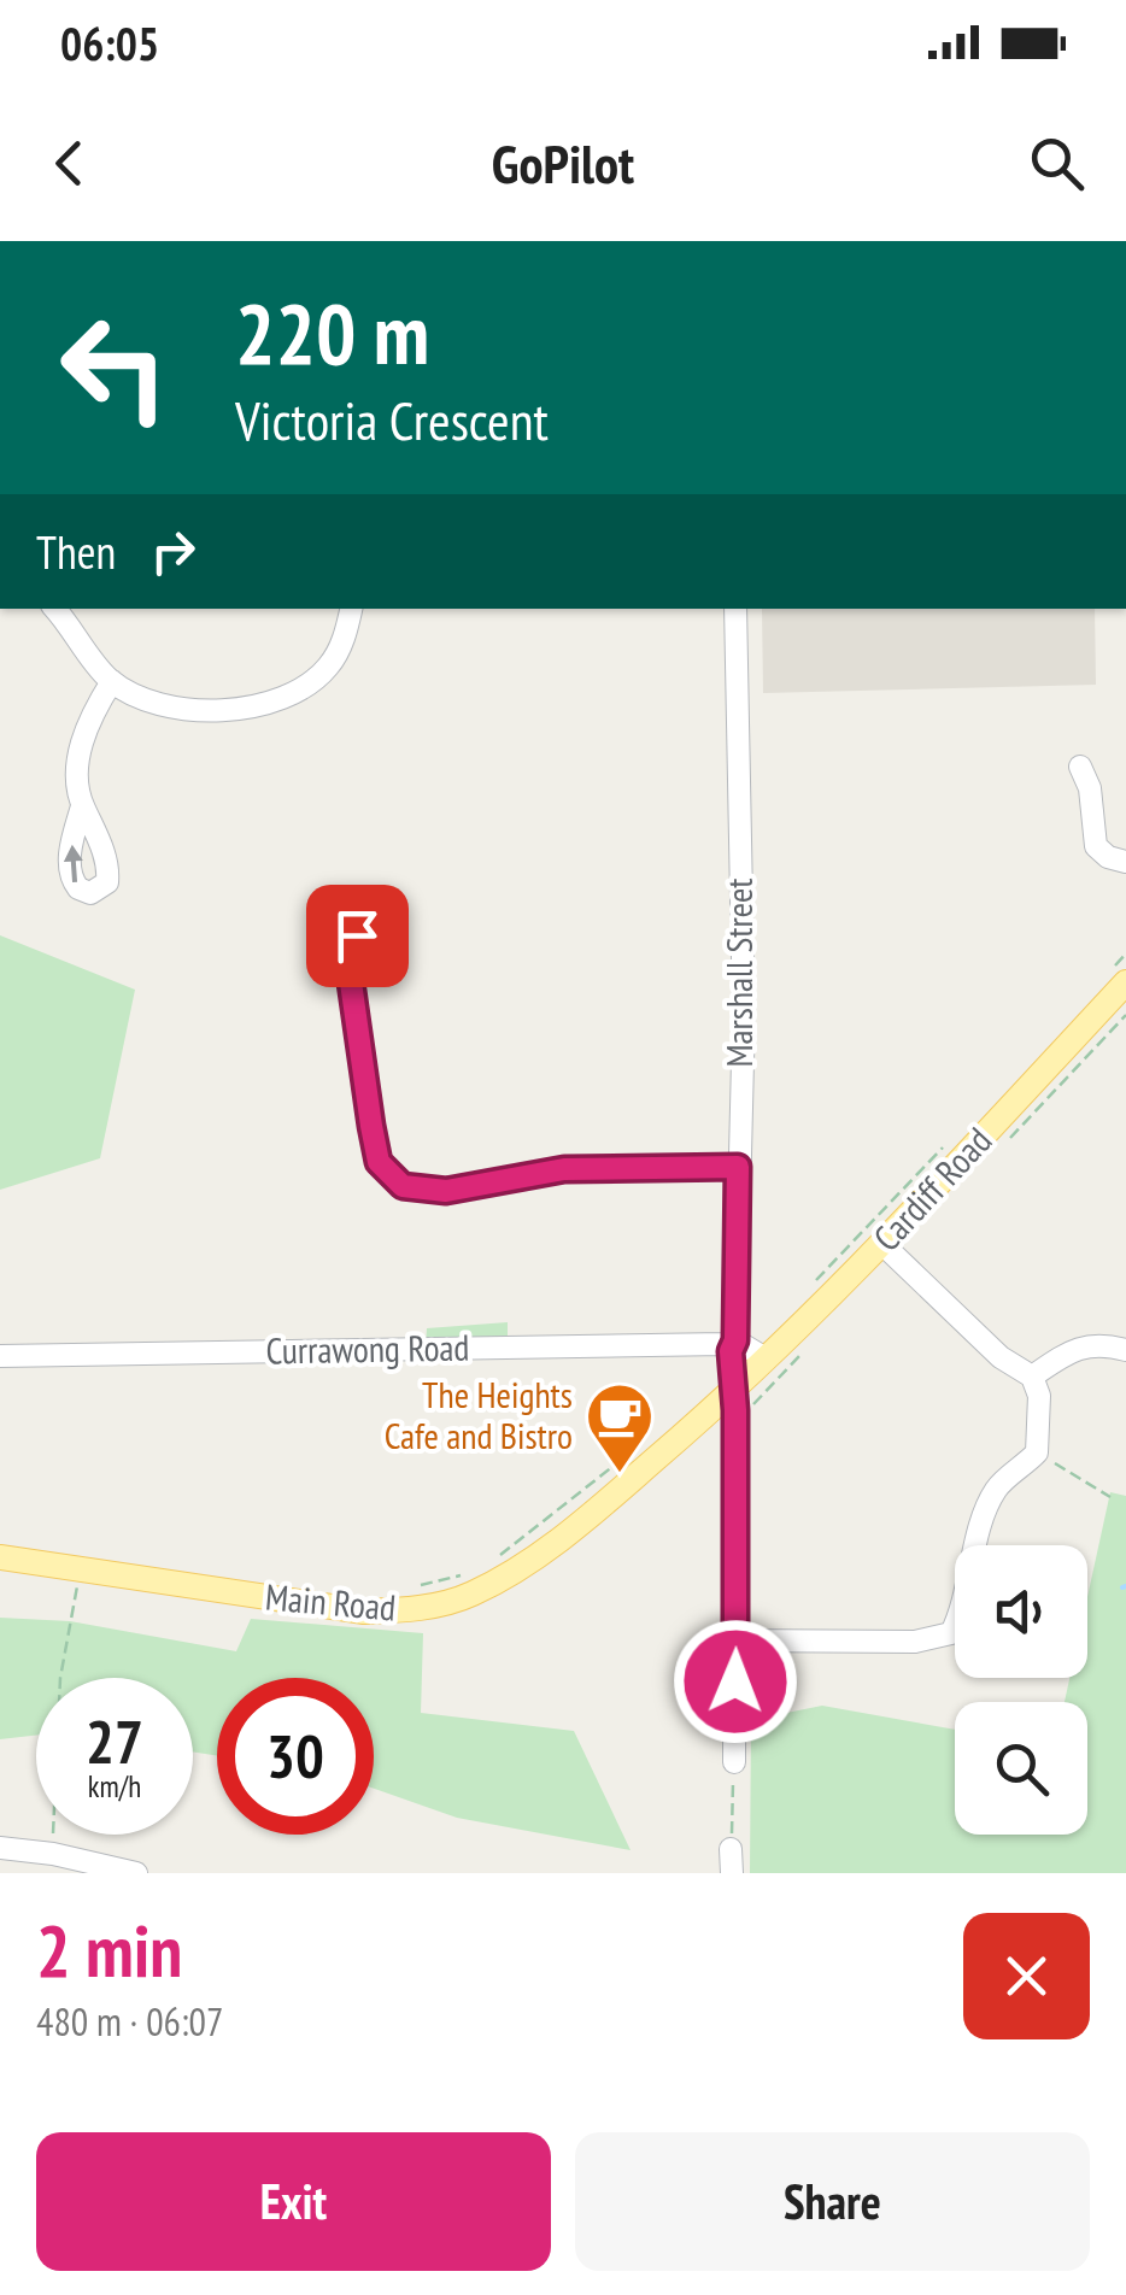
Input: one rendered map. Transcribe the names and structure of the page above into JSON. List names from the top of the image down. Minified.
{"streets":{"main road":["Cardiff Road","Main Road"],"street":["Marshall Street","Currawong Road"]},"crossings":[["Marshall Street","Cardiff Road"],["Marshall Street","Currawong Road"],["Marshall Street","Main Road"],["Cardiff Road","Main Road"]],"places":{"cafe":["The Heights Cafe and Bistro"]},"page":{"status":"06:05","header":"GoPilot","turn":["220 m","Victoria Crescent"],"then":"Then","speed":"27 km/h","limit":"30","heading":["2 min","480 m · 06:07"],"buttons":["Exit","Share"]}}
